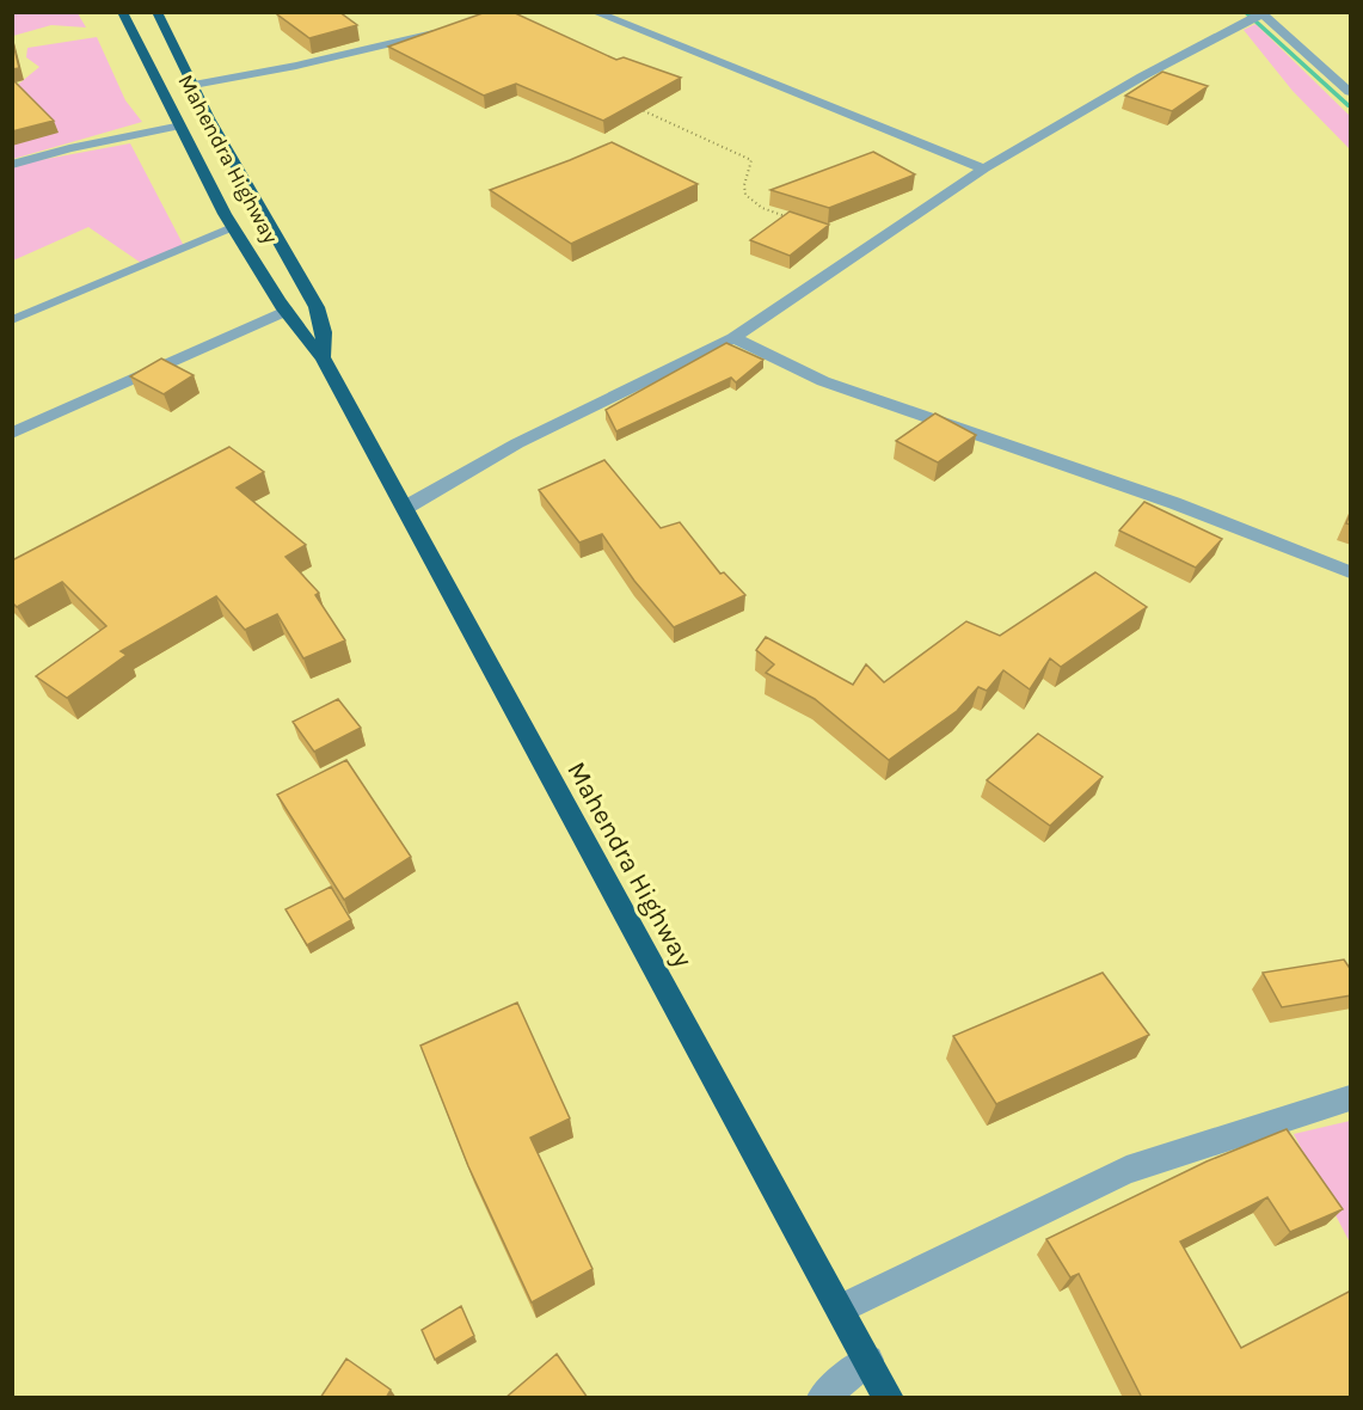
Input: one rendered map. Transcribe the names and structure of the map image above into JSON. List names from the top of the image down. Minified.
{"streets":{"highway":["Mahendra Highway"]}}
